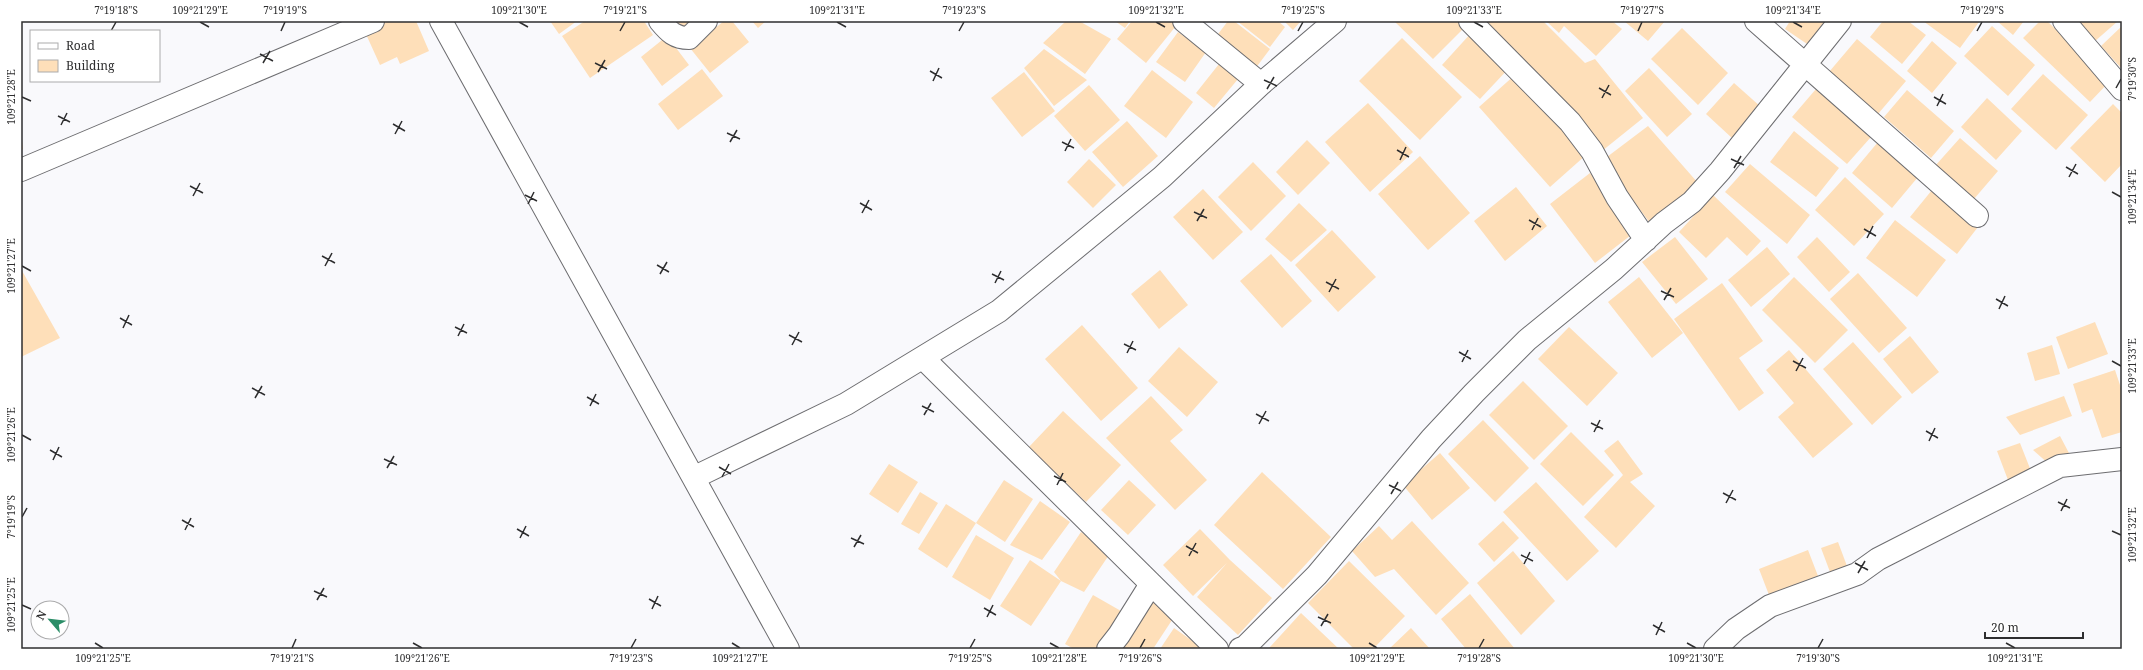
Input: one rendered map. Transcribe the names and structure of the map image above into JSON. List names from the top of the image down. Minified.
{"legend":["Road","Building"],"scale_bar":"20 m","north":"top left","coordinates":["7°19'18\"S","109°21'29\"E","7°19'19\"S","109°21'30\"E","7°19'21\"S","109°21'31\"E","7°19'23\"S","109°21'32\"E","7°19'25\"S","109°21'33\"E","7°19'27\"S","109°21'34\"E","7°19'29\"S","7°19'30\"S","109°21'28\"E","109°21'27\"E","109°21'26\"E","109°21'25\"E","7°19'26\"S","7°19'28\"S"]}
